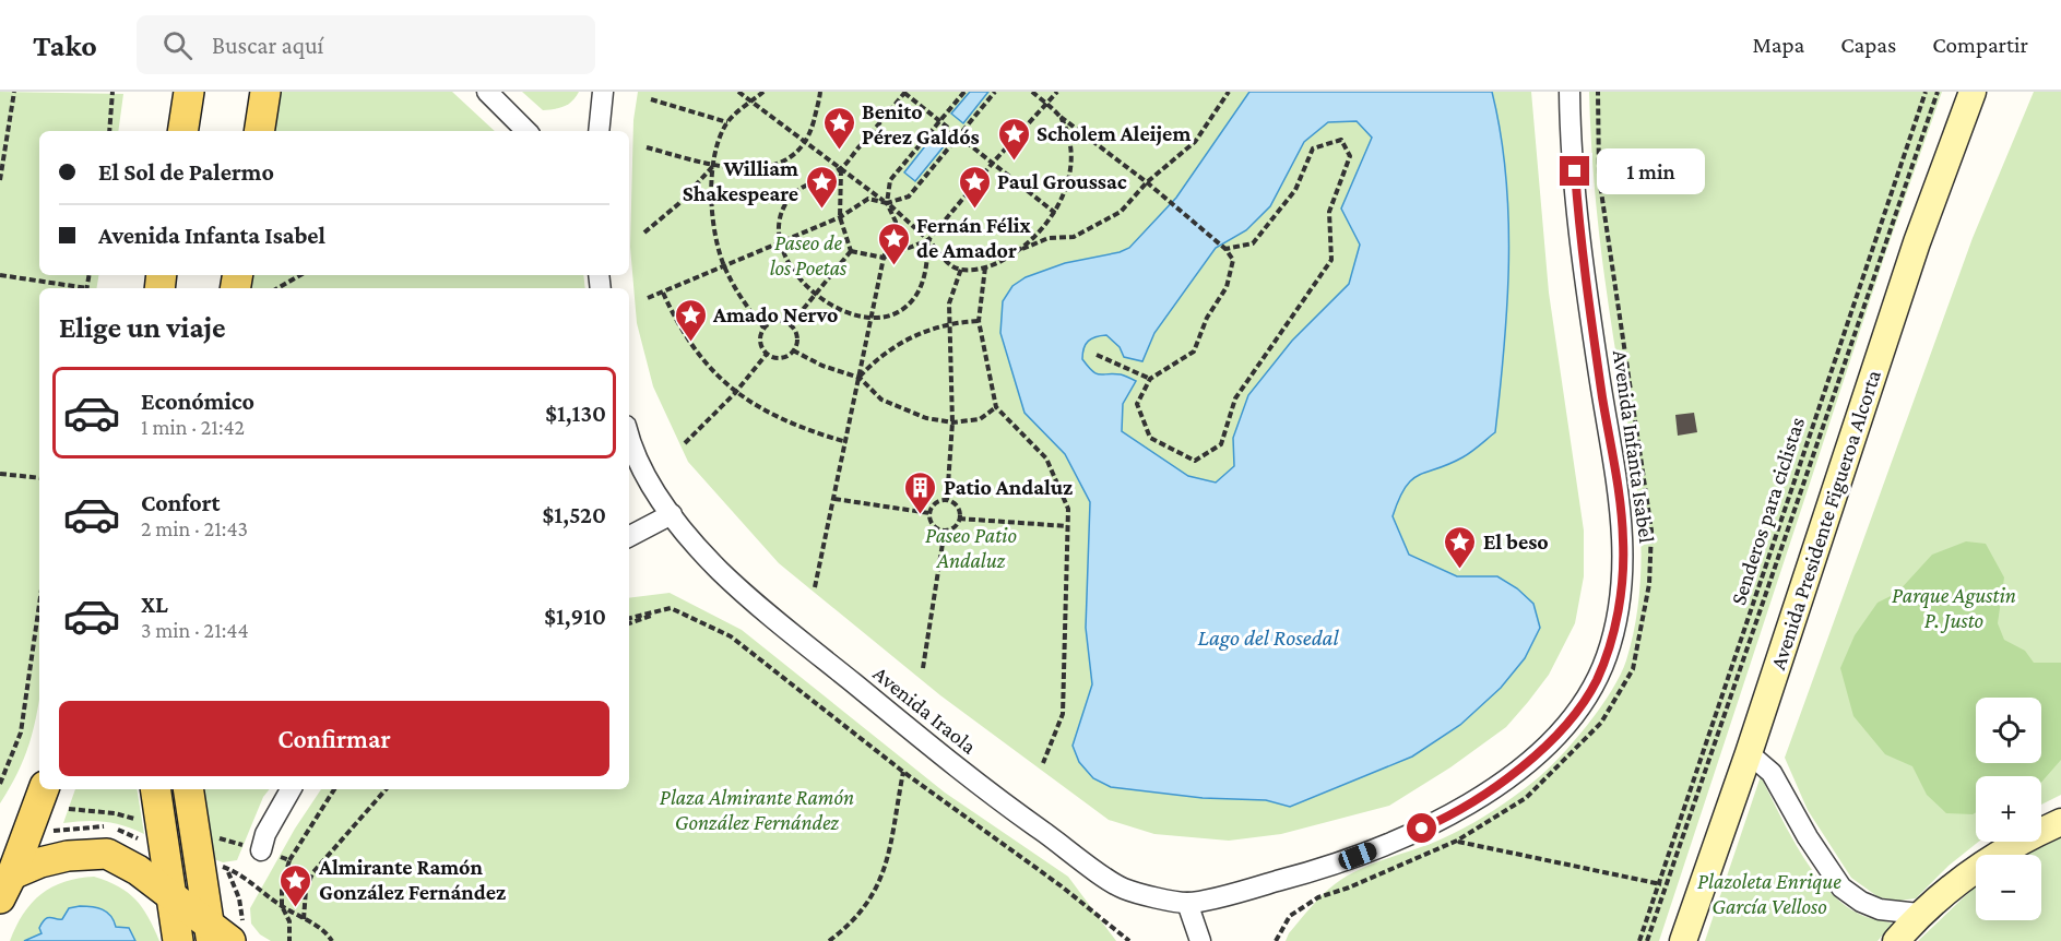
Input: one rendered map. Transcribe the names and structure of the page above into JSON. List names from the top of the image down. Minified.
{"streets":{"main road":["Avenida Presidente Figueroa Alcorta"],"street":["Avenida Infanta Isabel","Avenida Iraola"],"path":["Senderos para ciclistas"]},"crossings":[["Avenida Infanta Isabel","Avenida Iraola"]],"water":["Lago del Rosedal"],"parks":["Paseo de los Poetas","Paseo Patio Andaluz","Parque Agustin P. Justo","Plaza Almirante Ramón González Fernández","Plazoleta Enrique García Velloso"],"places":{"place":["Benito Pérez Galdós","Scholem Aleijem","William Shakespeare","Paul Groussac","Fernán Félix de Amador","Amado Nervo","El beso","Almirante Ramón González Fernández"],"building":["Patio Andaluz"]},"page":{"header":"Tako","search":"Buscar aquí","nav":["Mapa","Capas","Compartir"],"banner":["El Sol de Palermo","Avenida Infanta Isabel"],"bubble":"1 min","heading":"Elige un viaje","list":[{"name":"Económico","note":"1 min · 21:42","value":"$1,130"},{"name":"Confort","note":"2 min · 21:43","value":"$1,520"},{"name":"XL","note":"3 min · 21:44","value":"$1,910"}],"buttons":"Confirmar","map_buttons":["+","−"]}}
